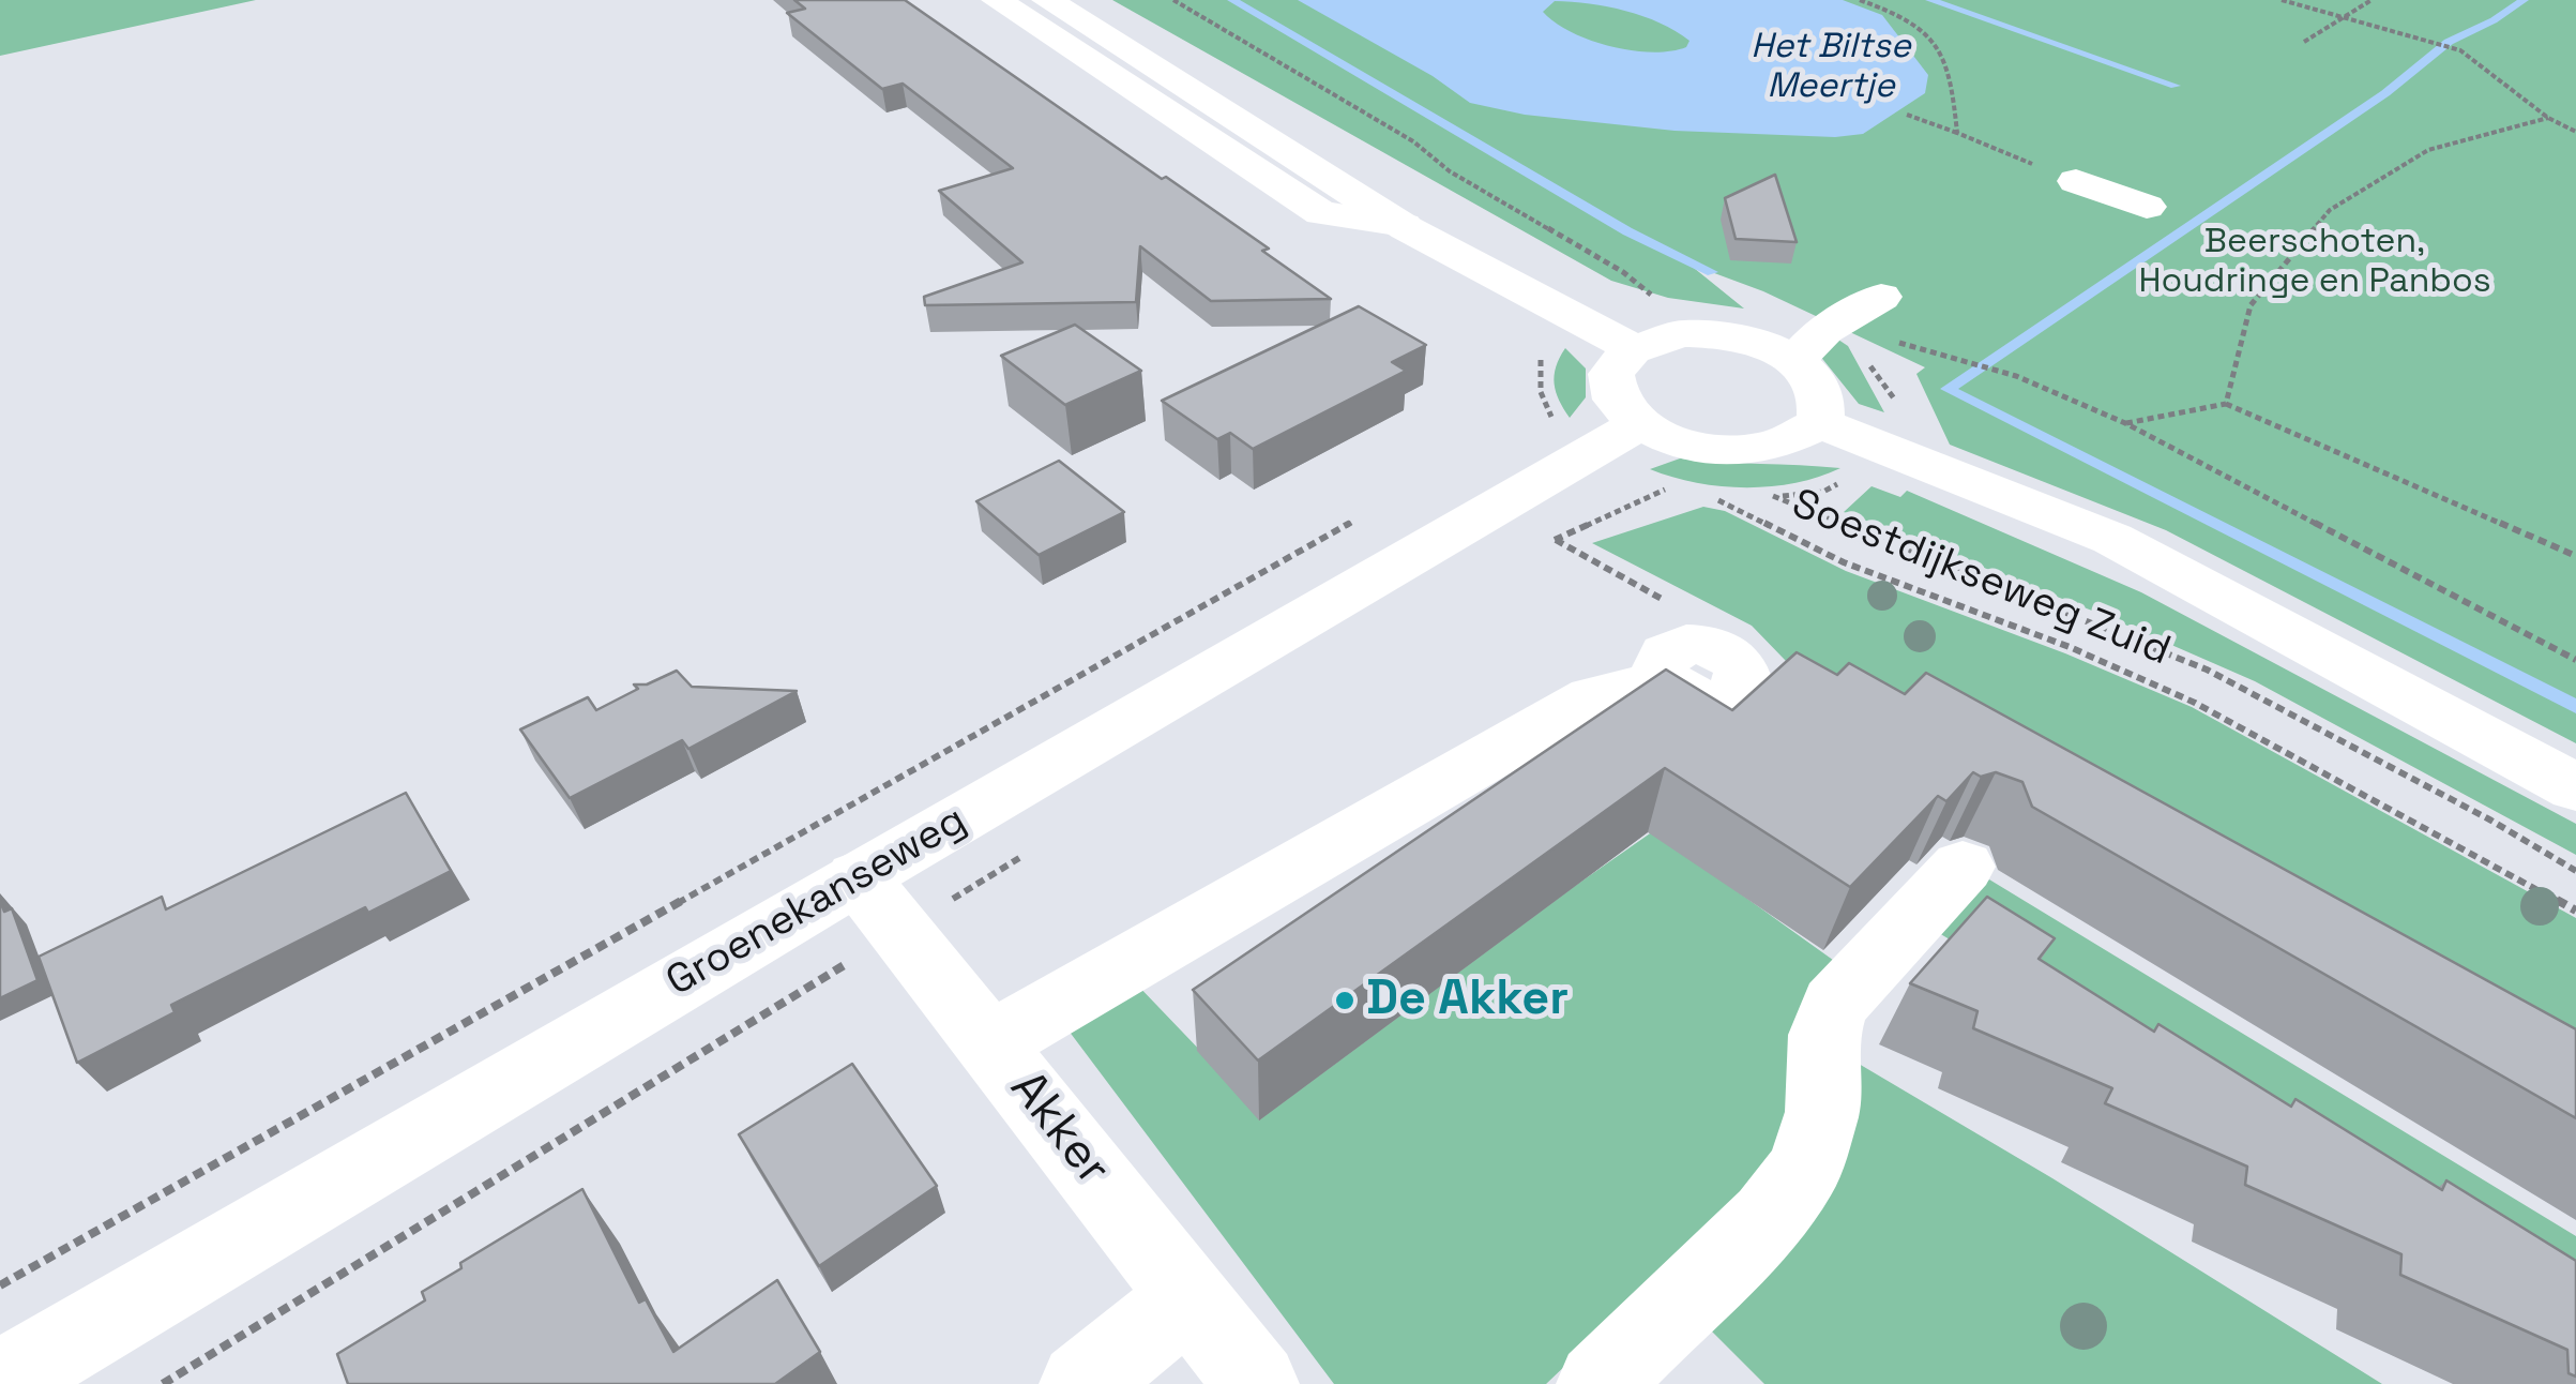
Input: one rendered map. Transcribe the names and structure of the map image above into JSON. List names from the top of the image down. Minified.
{"streets":{"main road":["Soestdijkseweg Zuid","Groenekanseweg","Akker"]},"crossings":[["Soestdijkseweg Zuid","Groenekanseweg"],["Groenekanseweg","Akker"]],"water":["Het Biltse Meertje"],"parks":["Beerschoten, Houdringe en Panbos"],"places":["De Akker"]}
